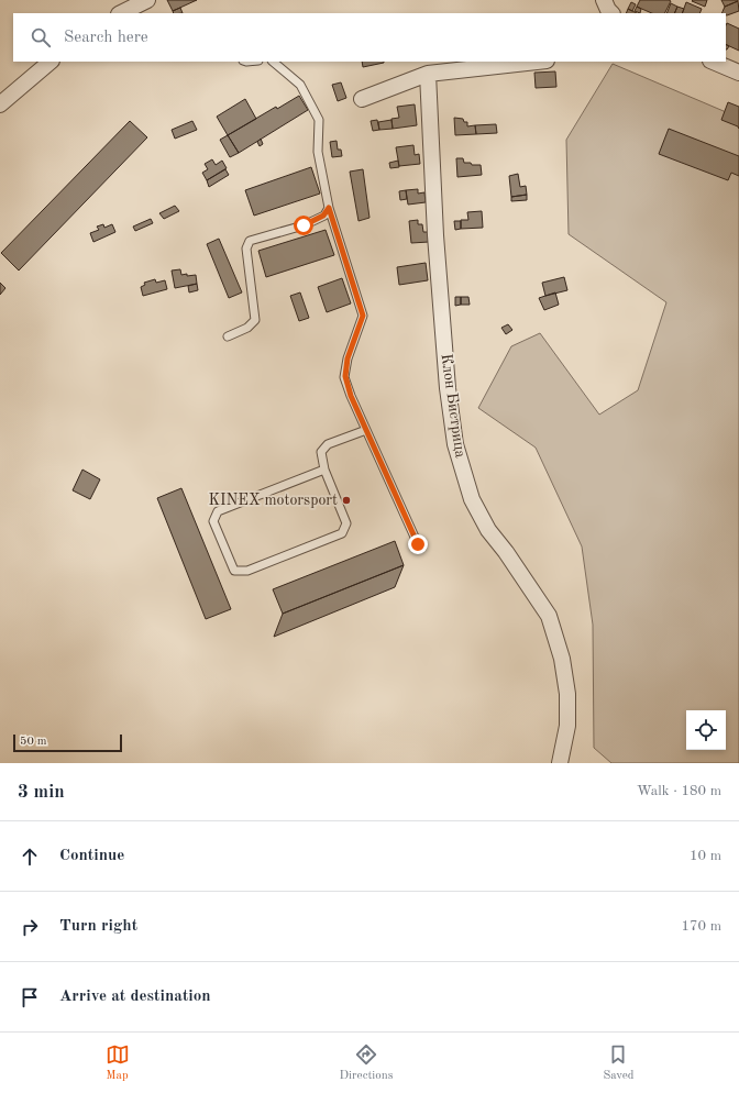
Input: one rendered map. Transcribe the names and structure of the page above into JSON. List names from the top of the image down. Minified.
{"streets":{"street":["Клон Бистрица"]},"places":["KINEX motorsport"],"scale_bar":"50 m","page":{"search":"Search here","scale":"50 m","heading":["3 min","Walk · 180 m"],"list":[["Continue","10 m"],["Turn right","170 m"],"Arrive at destination"],"nav":["Map","Directions","Saved"]}}
